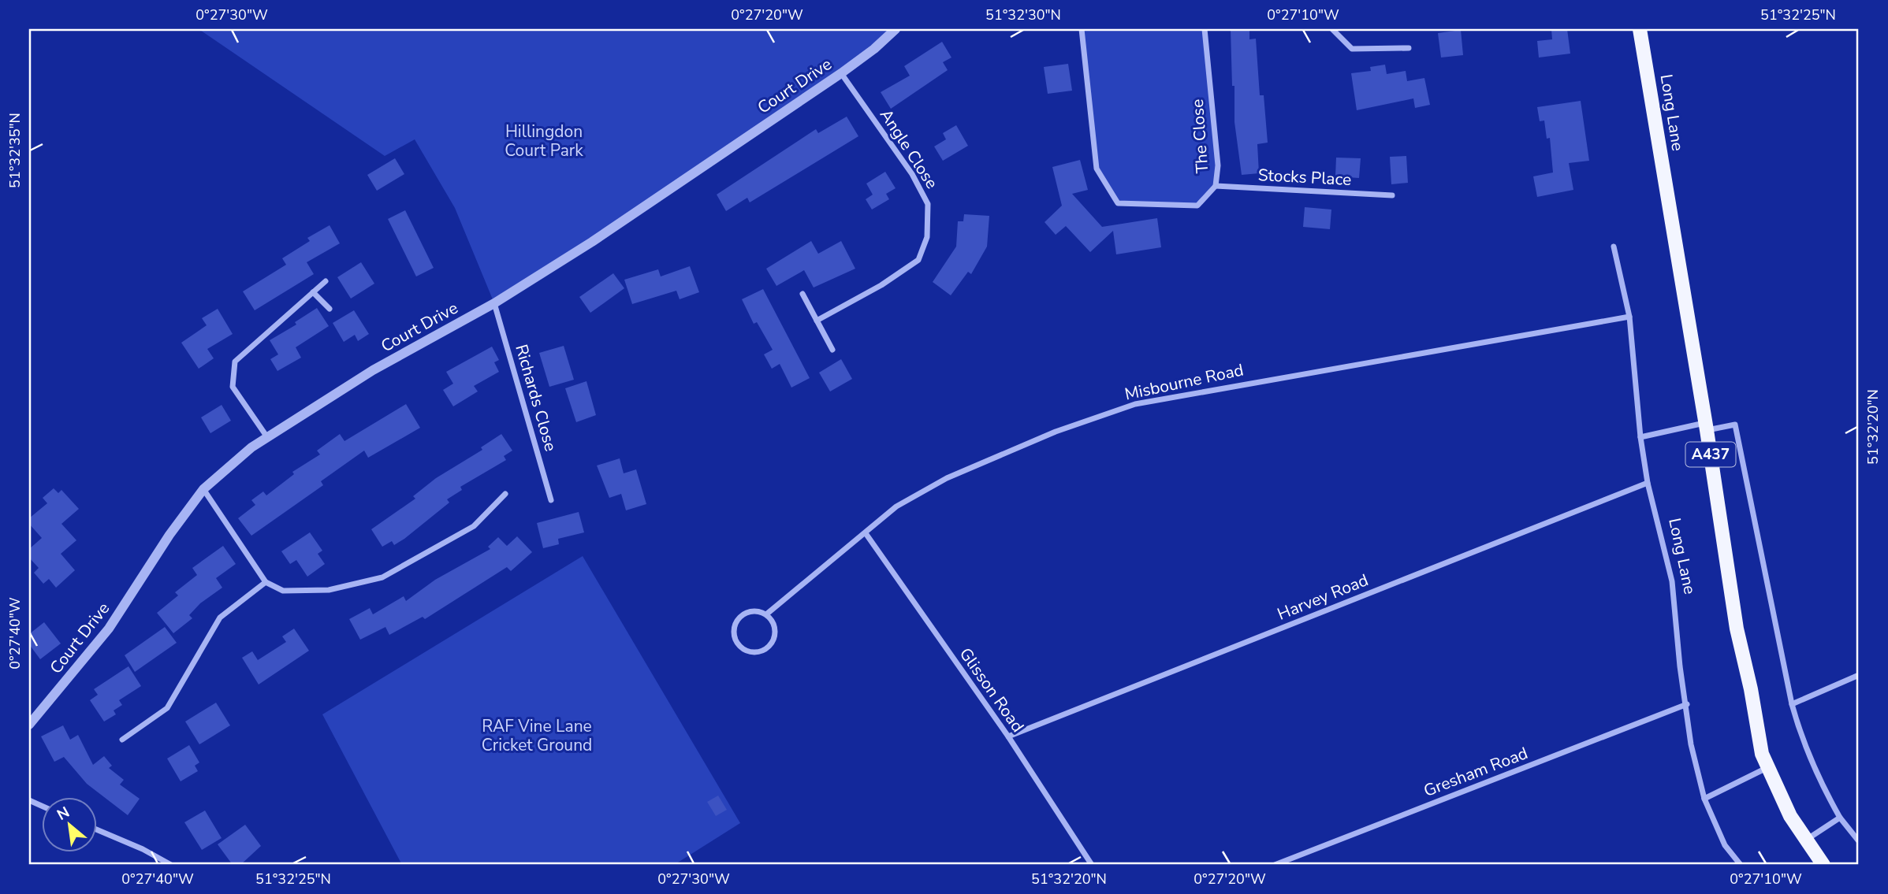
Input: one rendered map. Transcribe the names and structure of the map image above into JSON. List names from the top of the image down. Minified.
{"streets":{"main road":["Long Lane","A437"],"street":["Court Drive","The Close","Angle Close","Stocks Place","Misbourne Road","Richards Close","Harvey Road","Glisson Road","Gresham Road"]},"crossings":[["Court Drive","Angle Close"],["Court Drive","Richards Close"],["Long Lane","Misbourne Road"],["Long Lane","Harvey Road"],["Long Lane","Gresham Road"],["The Close","Stocks Place"],["Misbourne Road","Glisson Road"],["Harvey Road","Glisson Road"]],"parks":["Hillingdon Court Park","RAF Vine Lane Cricket Ground"],"north":"top left","coordinates":["0°27'30\"W","0°27'20\"W","51°32'30\"N","0°27'10\"W","51°32'25\"N","51°32'35\"N","51°32'20\"N","0°27'40\"W"]}
